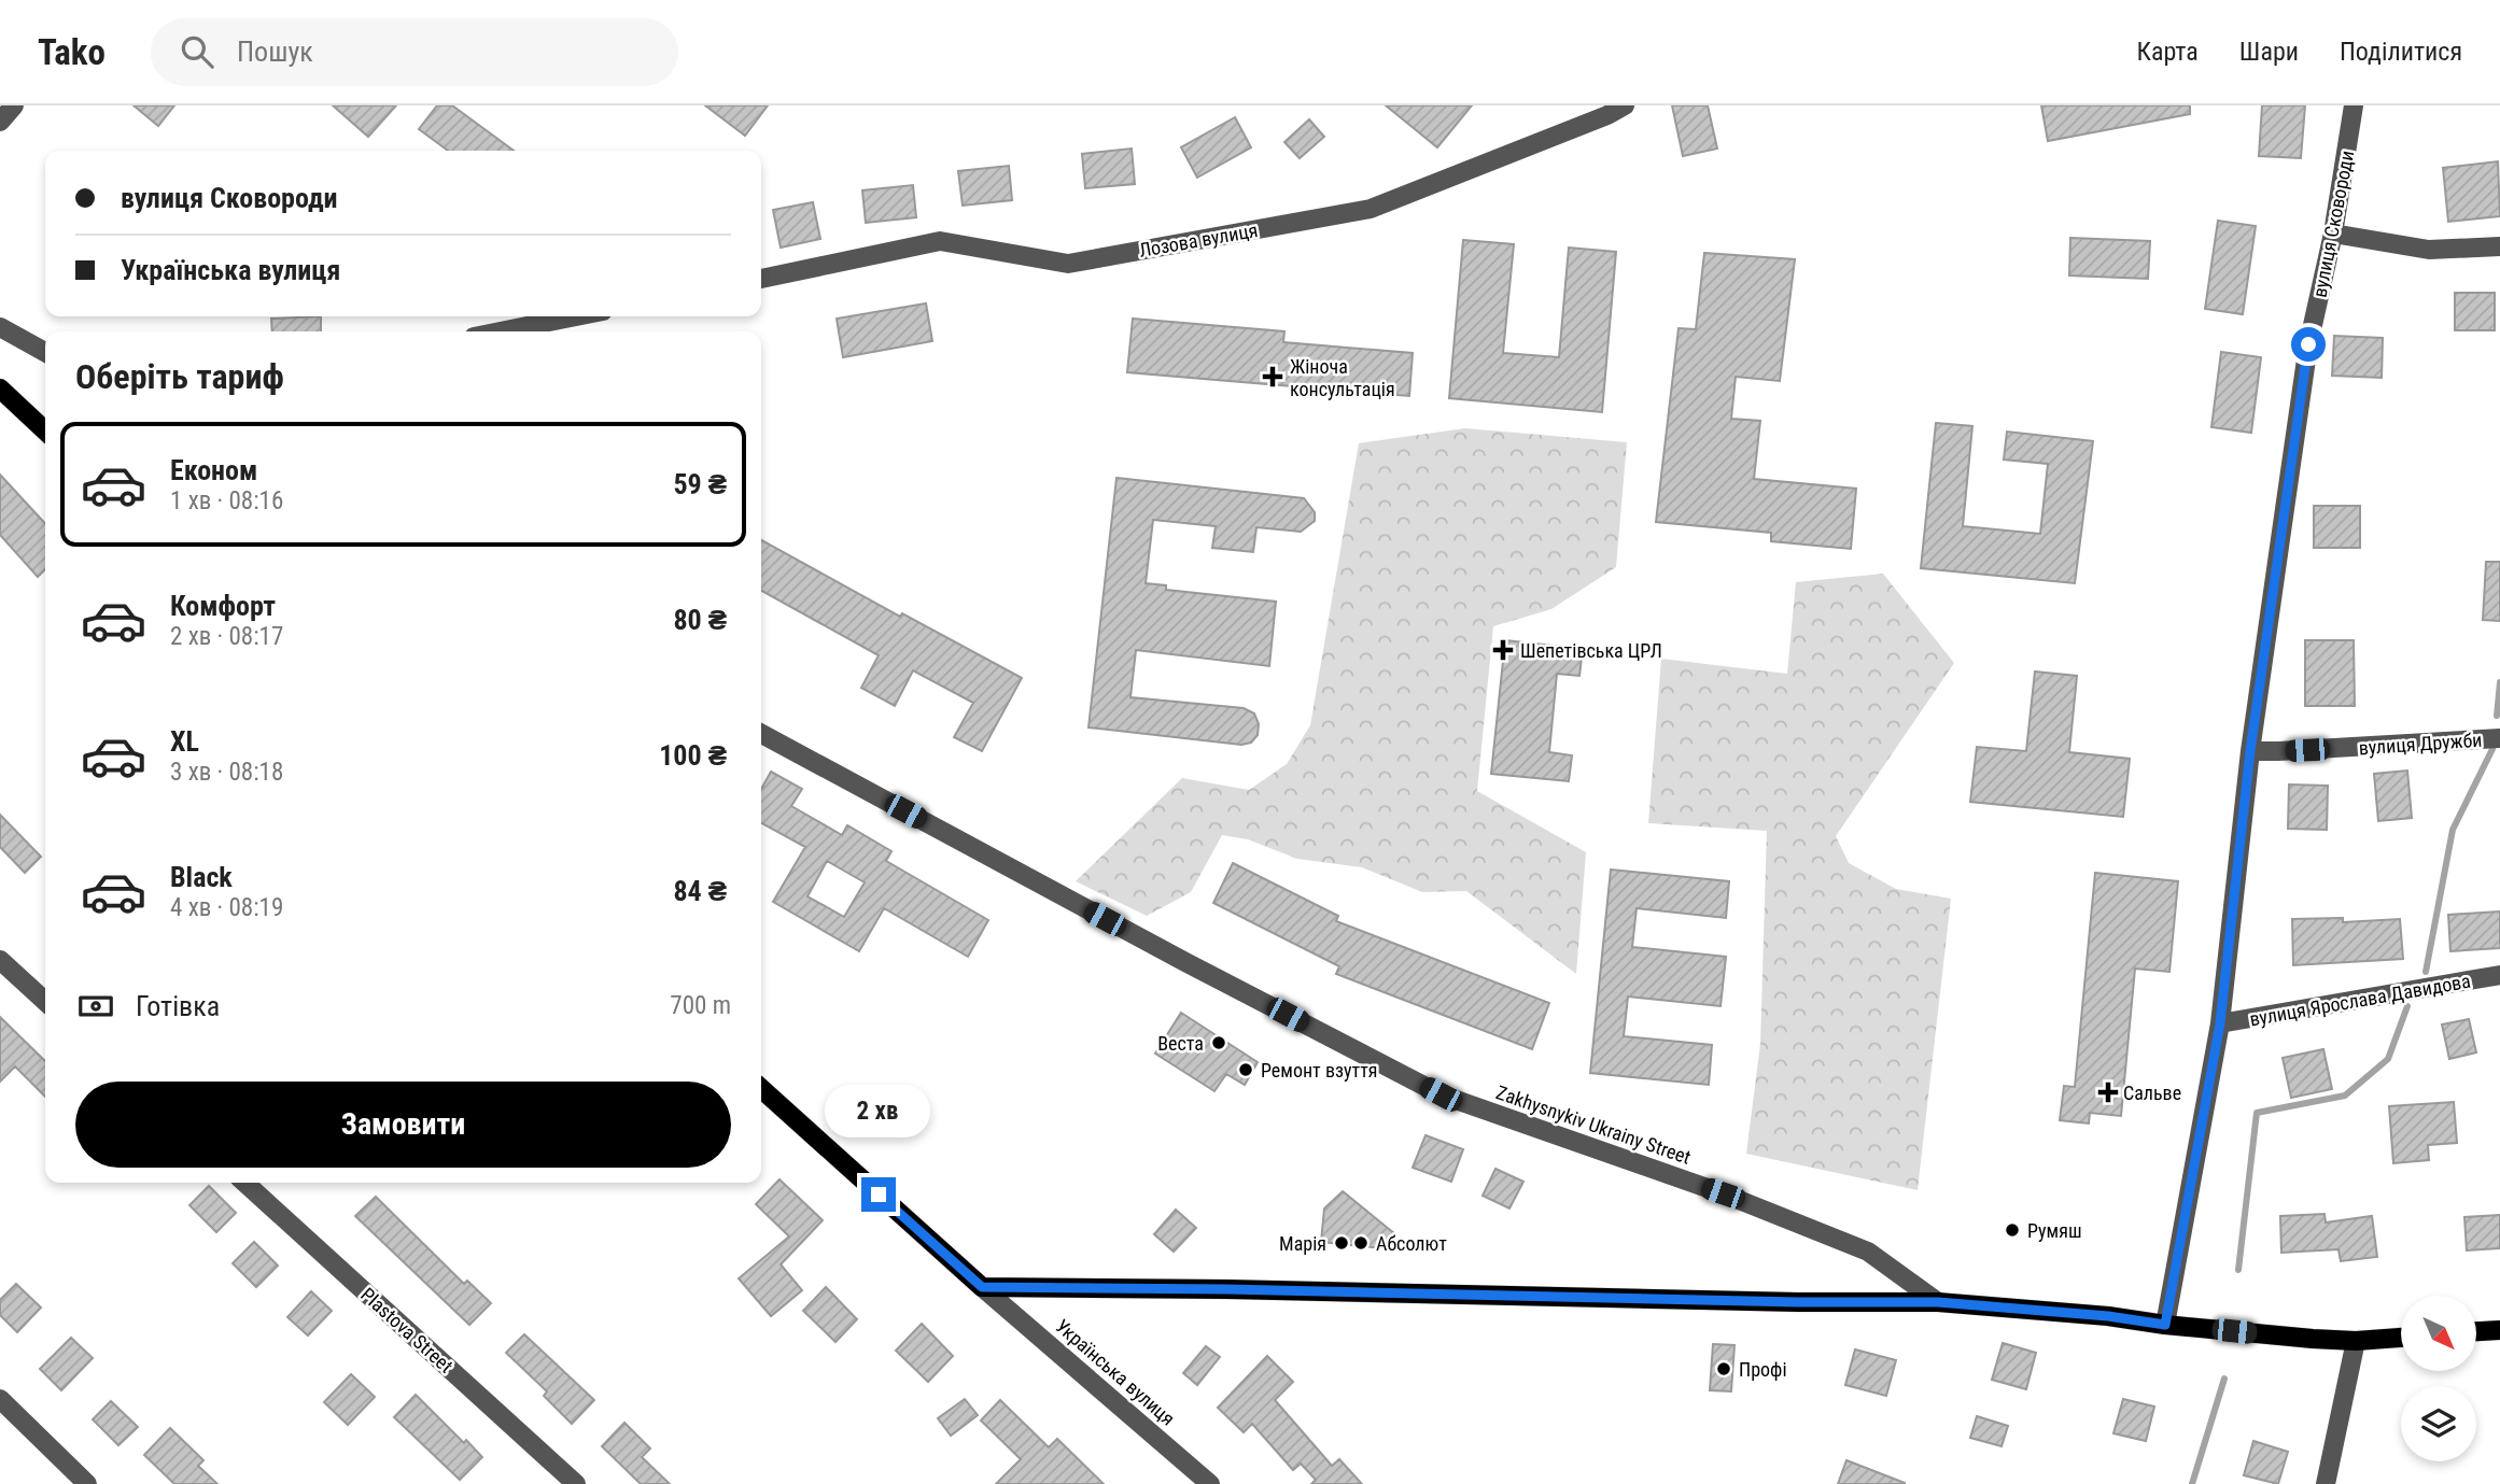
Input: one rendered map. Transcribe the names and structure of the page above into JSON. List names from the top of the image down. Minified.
{"streets":{"main road":["Українська вулиця"],"street":["вулиця Сковороди","Лозова вулиця","вулиця Дружби","вулиця Ярослава Давидова","Zakhysnykiv Ukrainy Street","Plastova Street"]},"crossings":[["вулиця Сковороди","вулиця Дружби"],["вулиця Сковороди","вулиця Ярослава Давидова"]],"places":{"health":["Жіноча консультація","Шепетівська ЦРЛ","Сальве"],"other":["Веста","Ремонт взуття","Румяш","Марія","Абсолют","Профі"]},"north":"bottom right","page":{"header":"Tako","search":"Пошук","nav":["Карта","Шари","Поділитися"],"banner":["вулиця Сковороди","Українська вулиця"],"heading":"Оберіть тариф","list":[{"name":"Економ","note":"1 хв · 08:16","value":"59 ₴"},{"name":"Комфорт","note":"2 хв · 08:17","value":"80 ₴"},{"name":"XL","note":"3 хв · 08:18","value":"100 ₴"},{"name":"Black","note":"4 хв · 08:19","value":"84 ₴"}],"pay":["Готівка","700 m"],"buttons":"Замовити","bubble":"2 хв"}}
